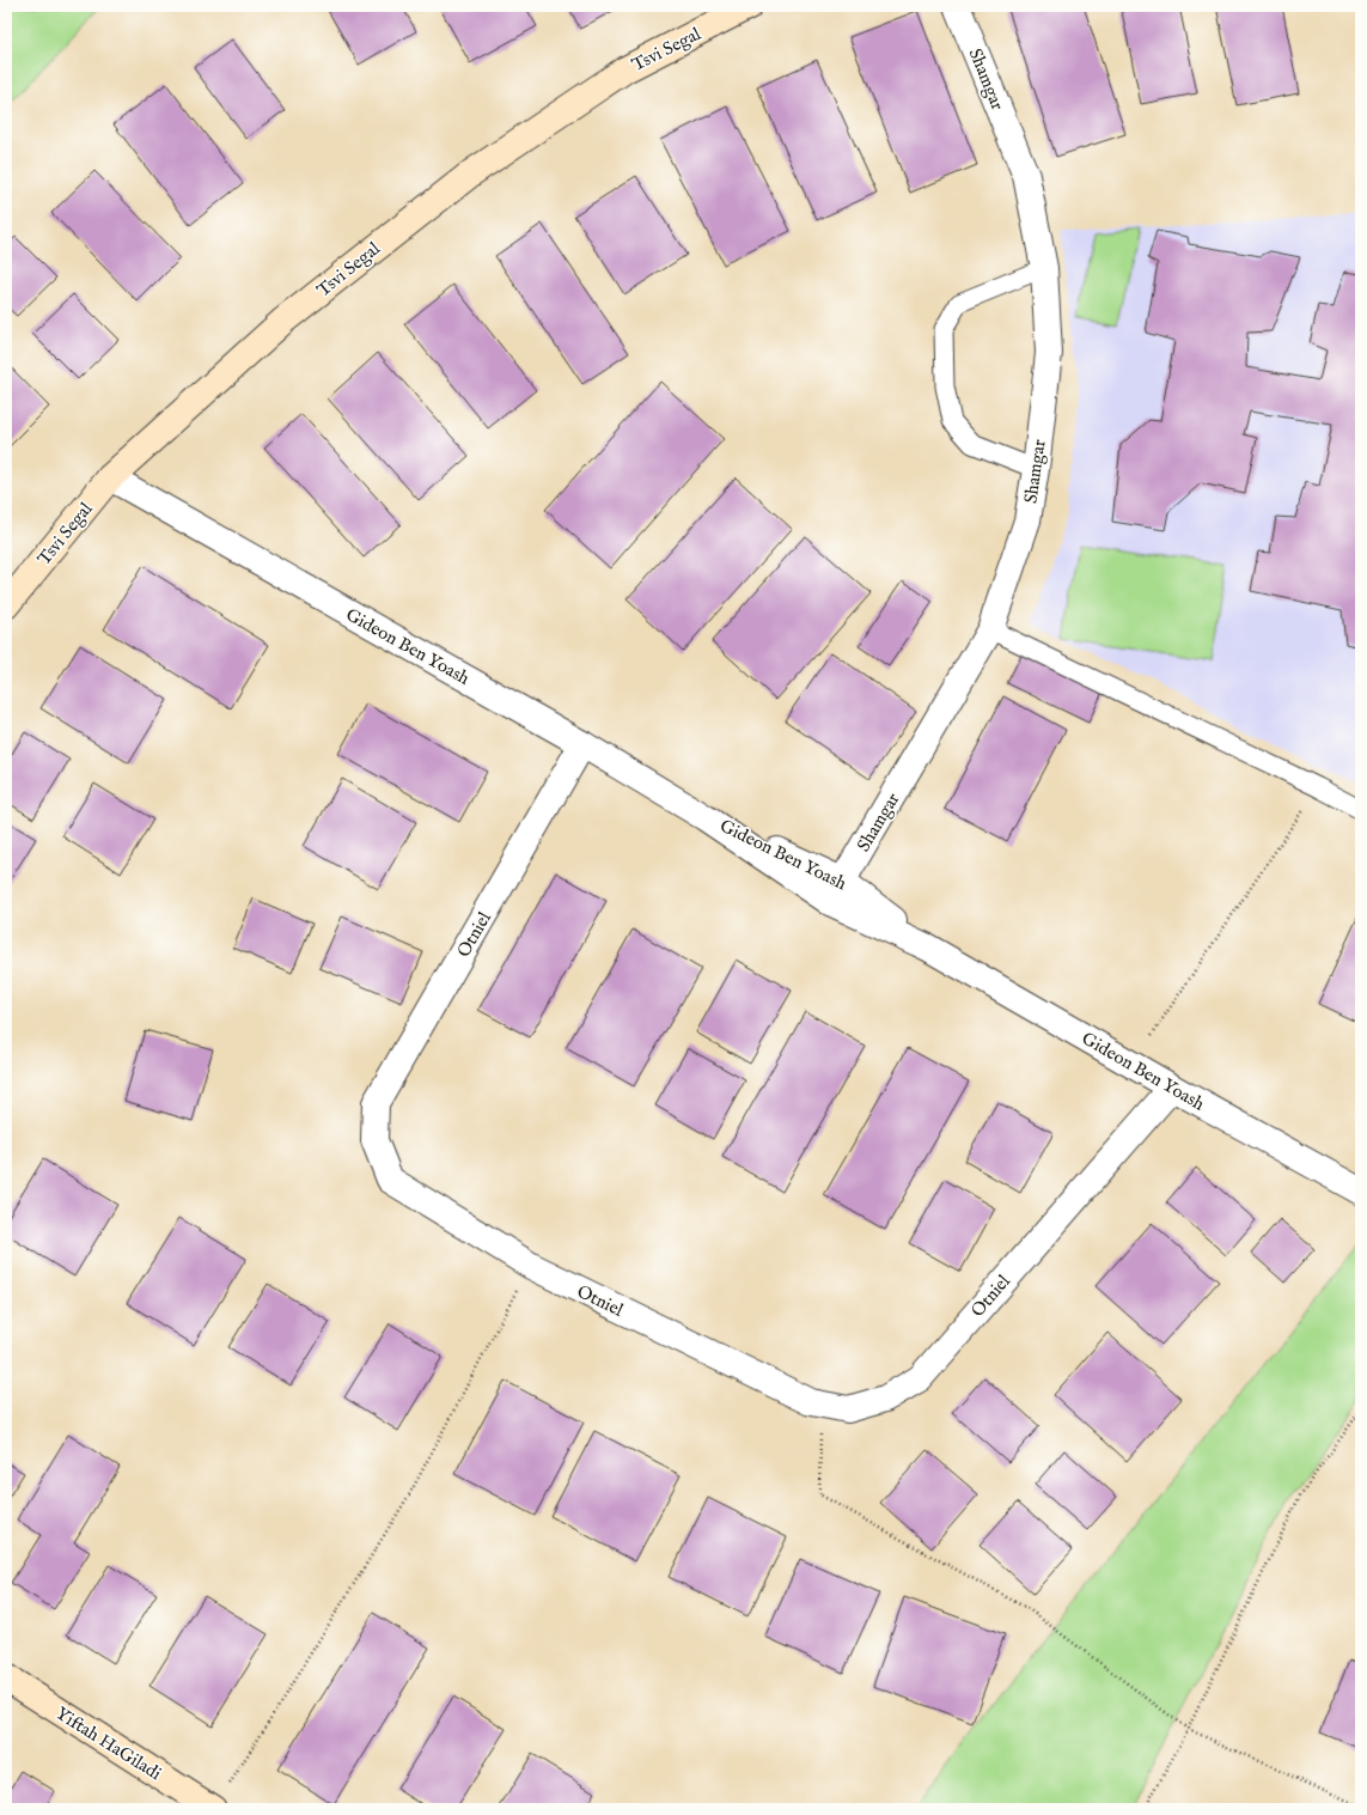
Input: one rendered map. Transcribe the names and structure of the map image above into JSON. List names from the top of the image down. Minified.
{"streets":{"street":["Tsvi Segal","Shamgar","Gideon Ben Yoash","Otniel","Yiftah HaGiladi"]},"crossings":[["Tsvi Segal","Gideon Ben Yoash"],["Shamgar","Gideon Ben Yoash"],["Gideon Ben Yoash","Otniel"]]}
